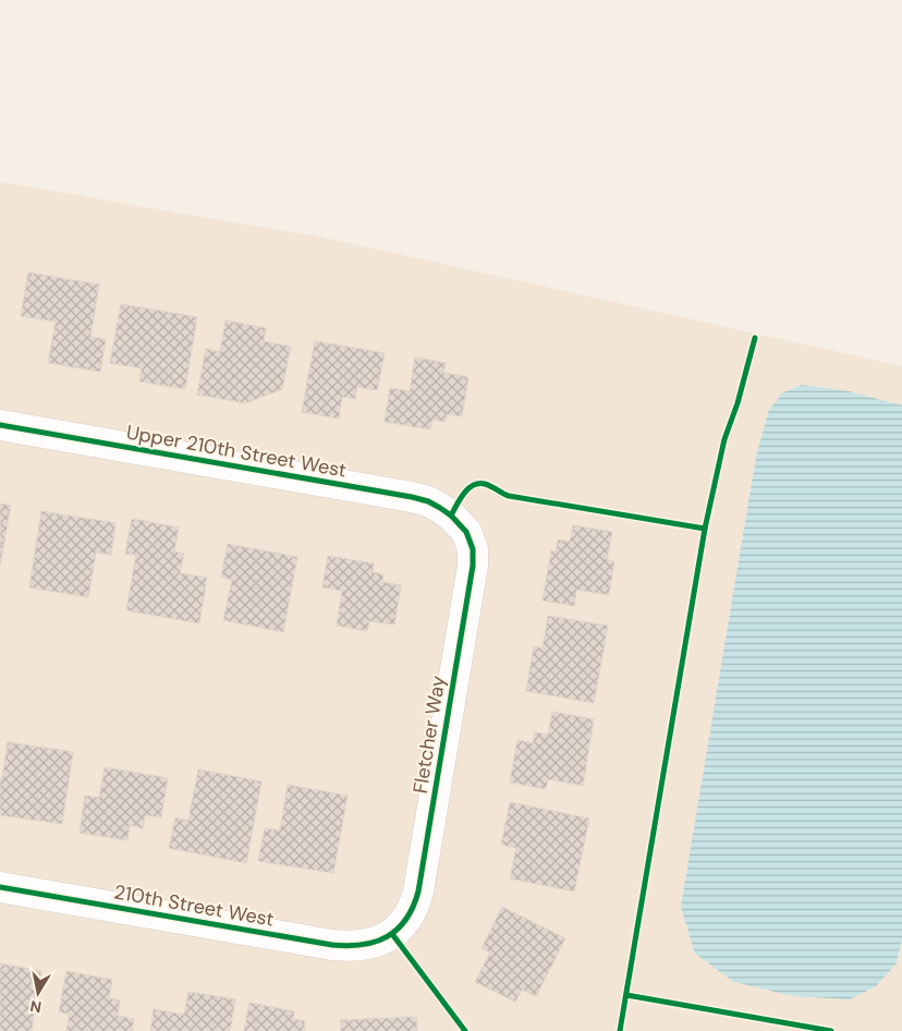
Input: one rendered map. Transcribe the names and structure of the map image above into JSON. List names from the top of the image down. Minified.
{"streets":{"street":["Upper 210th Street West","Fletcher Way","210th Street West"]},"crossings":[["Upper 210th Street West","Fletcher Way"],["Fletcher Way","210th Street West"]],"north":"bottom"}
